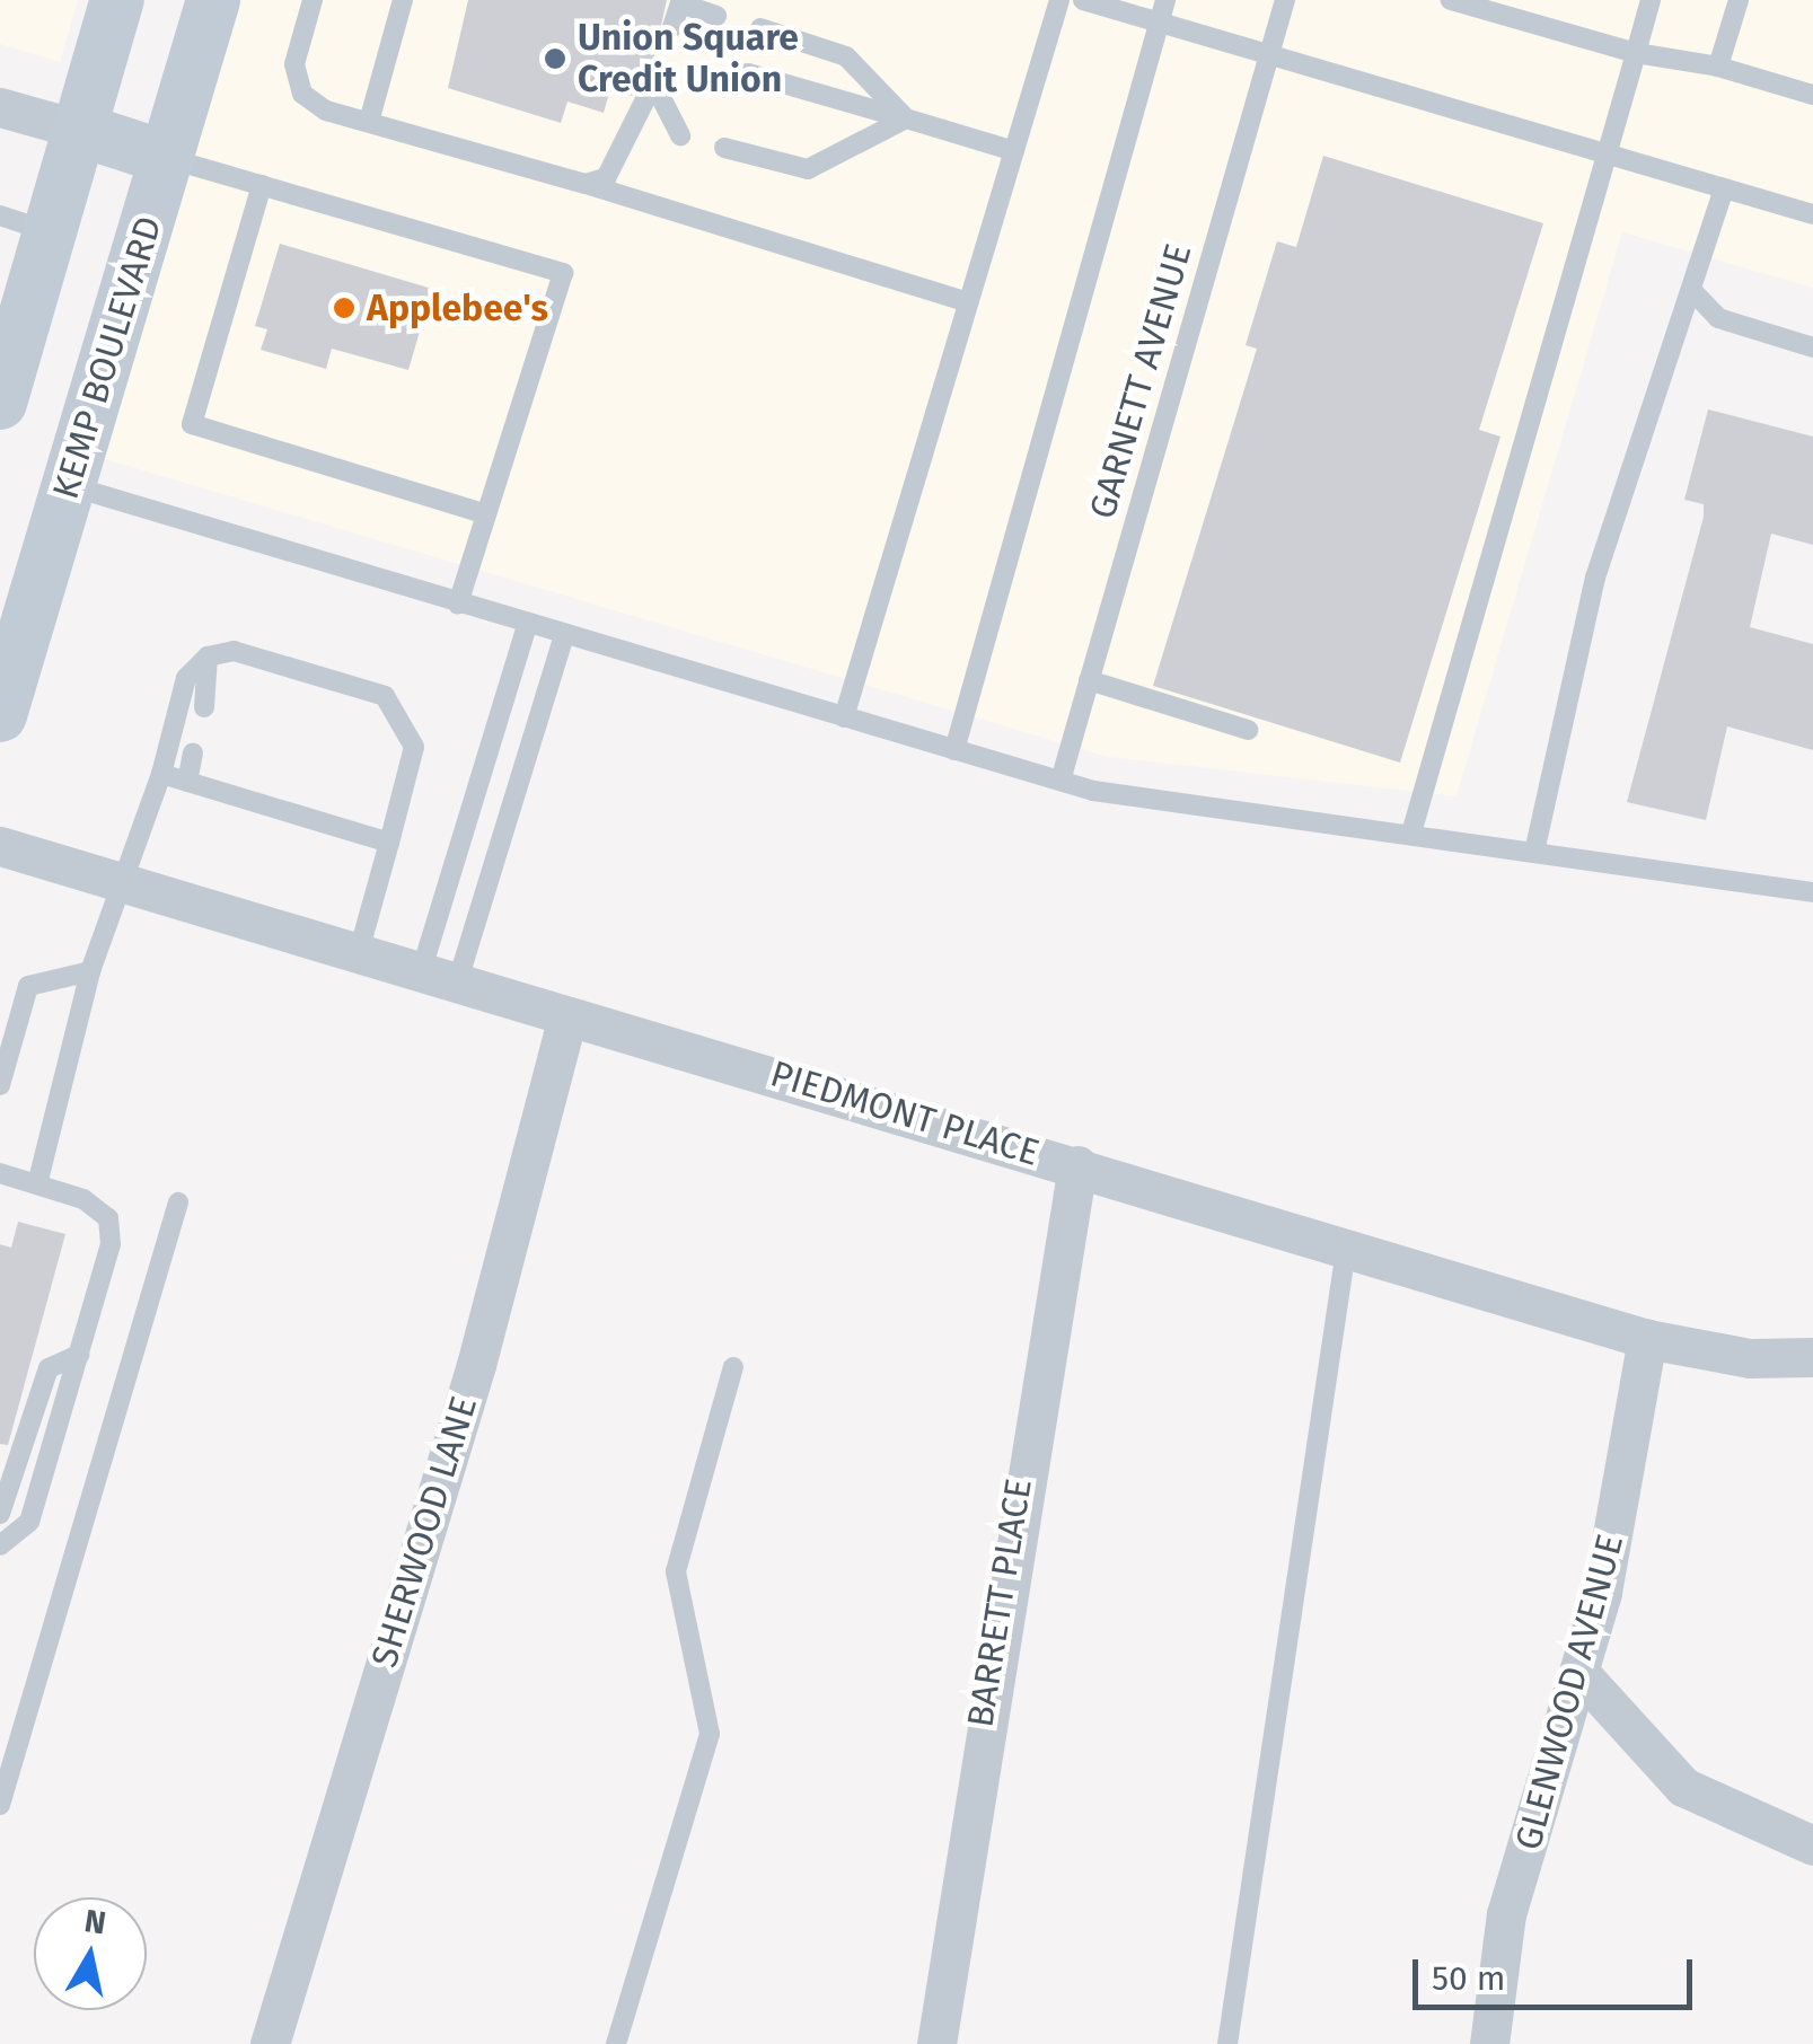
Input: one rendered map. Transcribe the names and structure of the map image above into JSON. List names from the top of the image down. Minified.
{"streets":{"main road":["KEMP BOULEVARD"],"street":["PIEDMONT PLACE","SHERWOOD LANE","BARRETT PLACE","GLENWOOD AVENUE"],"lane":["GARNETT AVENUE"]},"crossings":[["PIEDMONT PLACE","SHERWOOD LANE"],["PIEDMONT PLACE","BARRETT PLACE"],["PIEDMONT PLACE","GLENWOOD AVENUE"]],"places":["Union Square Credit Union","Applebee's"],"scale_bar":"50 m","north":"top"}
